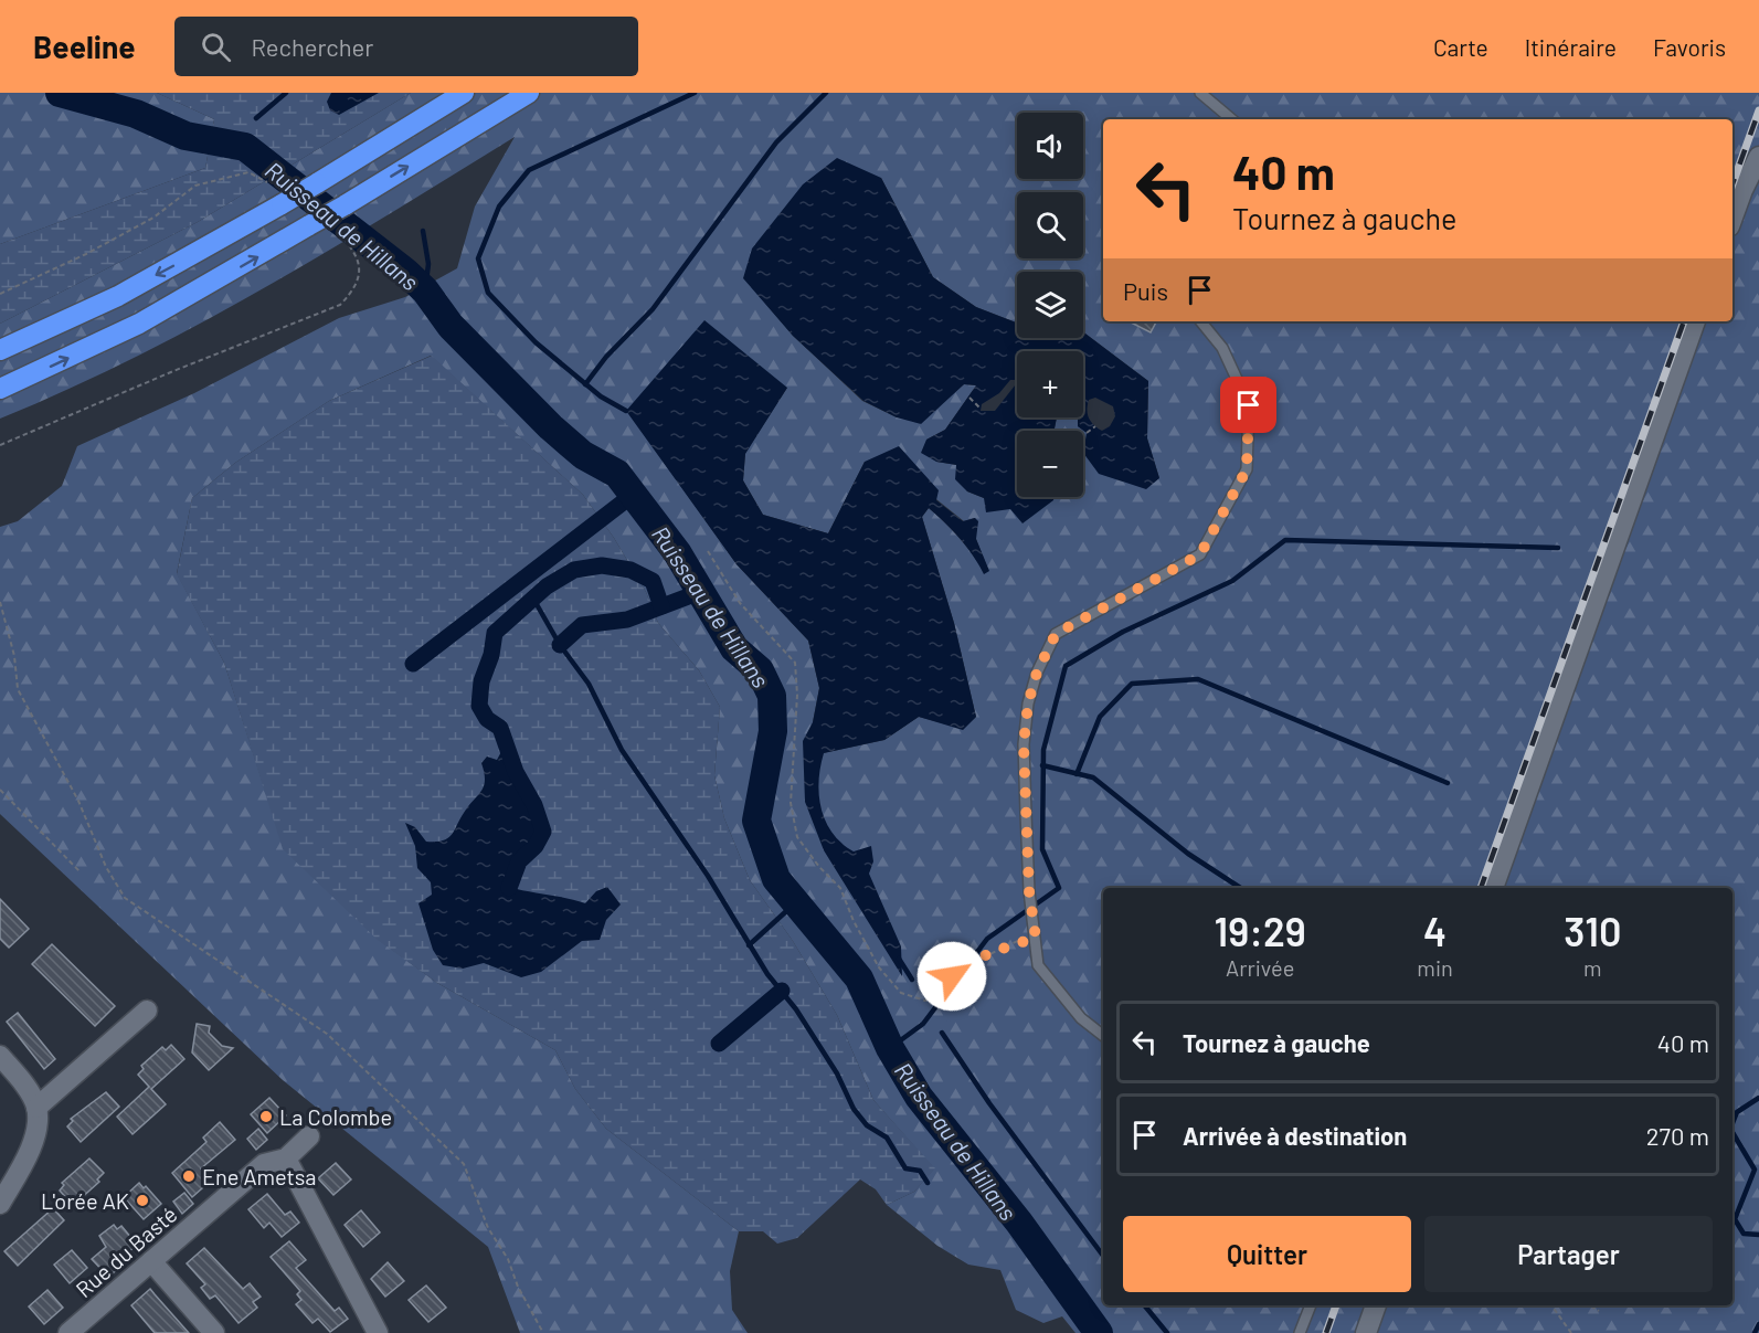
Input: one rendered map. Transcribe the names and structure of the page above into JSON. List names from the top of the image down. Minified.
{"streets":{"street":["Rue du Basté"]},"water":["Ruisseau de Hillans"],"places":["La Colombe","Ene Ametsa","L'orée AK"],"page":{"header":"Beeline","search":"Rechercher","nav":["Carte","Itinéraire","Favoris"],"map_buttons":["+","−"],"turn":["40 m","Tournez à gauche"],"then":"Puis","eta":["19:29","Arrivée","4","min","310","m"],"list":[{"name":"Tournez à gauche","value":"40 m"},{"name":"Arrivée à destination","value":"270 m"}],"buttons":["Quitter","Partager"]}}
